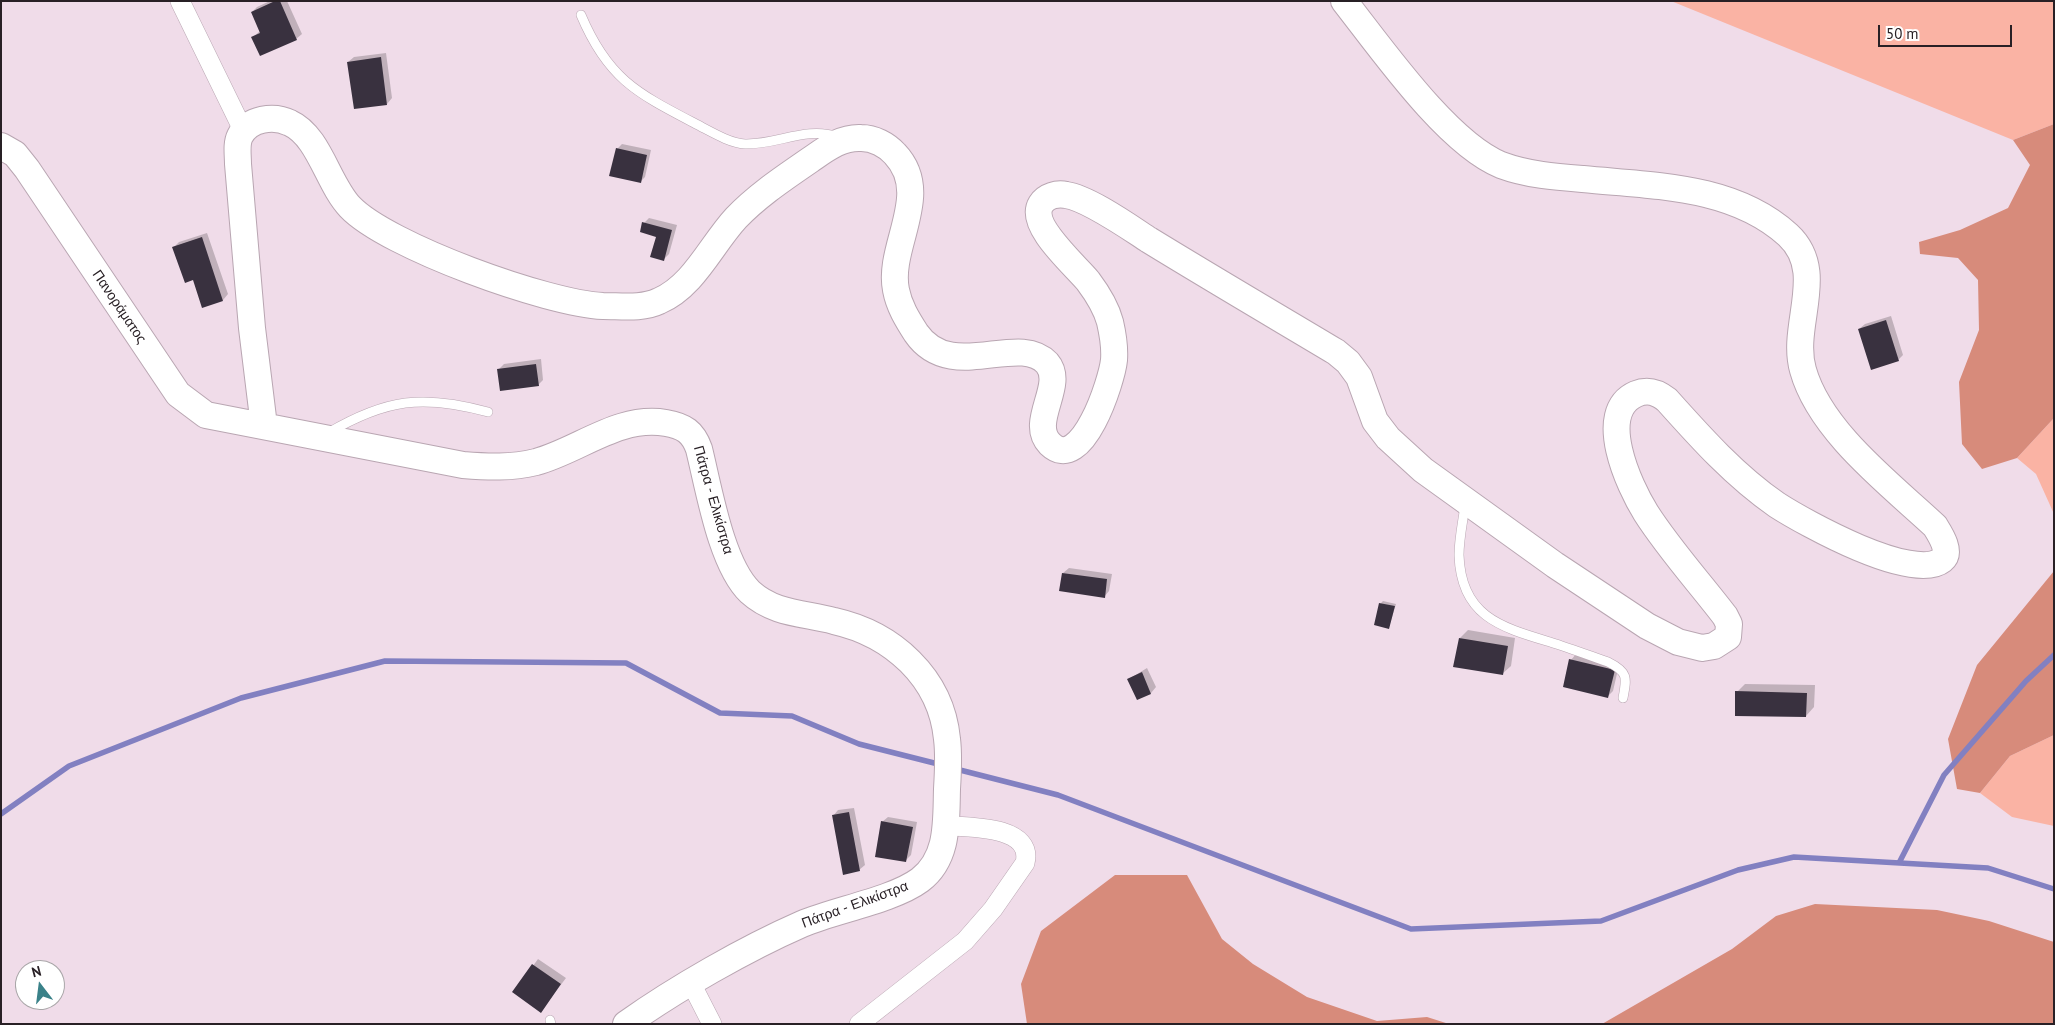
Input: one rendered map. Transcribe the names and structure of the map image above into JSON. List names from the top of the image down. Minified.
{"streets":{"street":["Πανοράματος","Πάτρα - Ελικίστρα"]},"crossings":[["Πανοράματος","Πάτρα - Ελικίστρα"]],"scale_bar":"50 m","north":"top"}
